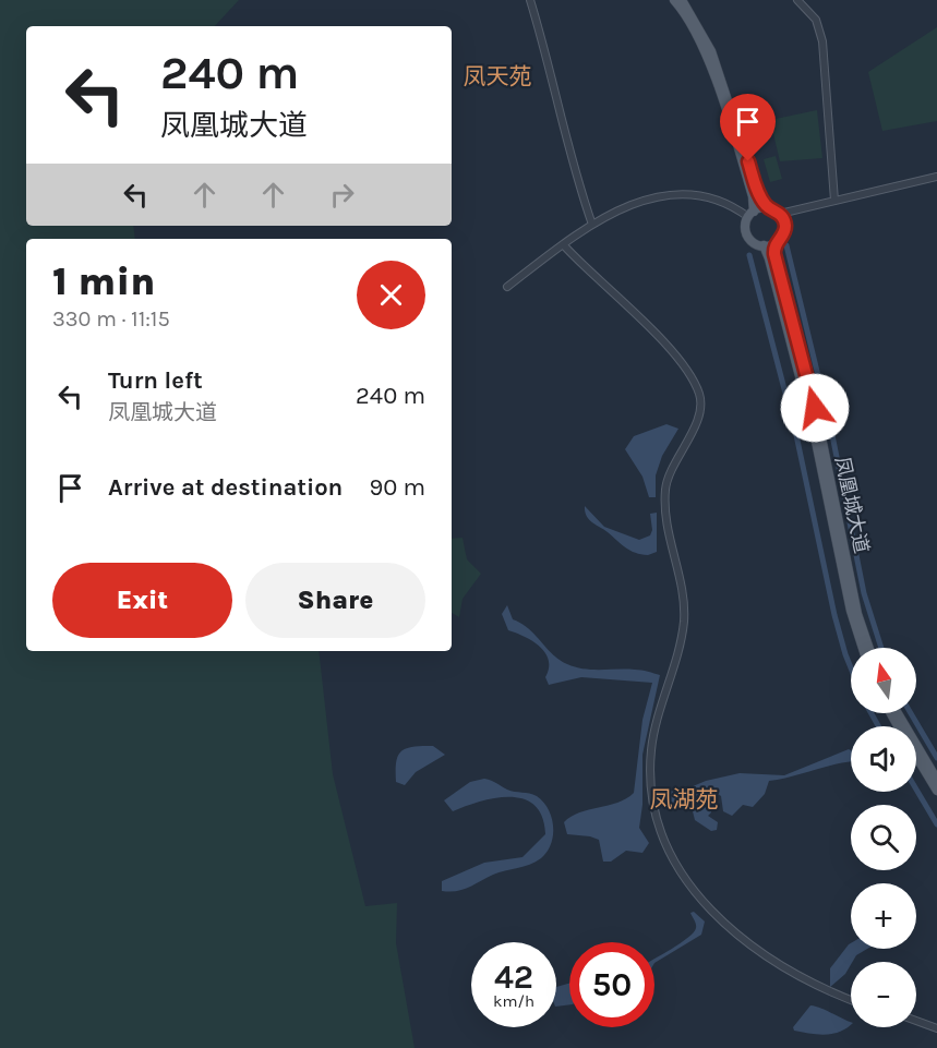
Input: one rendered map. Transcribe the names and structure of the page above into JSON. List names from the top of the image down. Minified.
{"streets":{"main road":["凤凰城大道"]},"districts":["凤天苑","凤湖苑"],"north":"top","page":{"turn":["240 m","凤凰城大道"],"heading":["1 min","330 m · 11:15"],"list":[{"name":"Turn left","note":"凤凰城大道","value":"240 m"},{"name":"Arrive at destination","value":"90 m"}],"buttons":["Exit","Share"],"map_buttons":["+","−"],"speed":"42 km/h","limit":"50"}}
